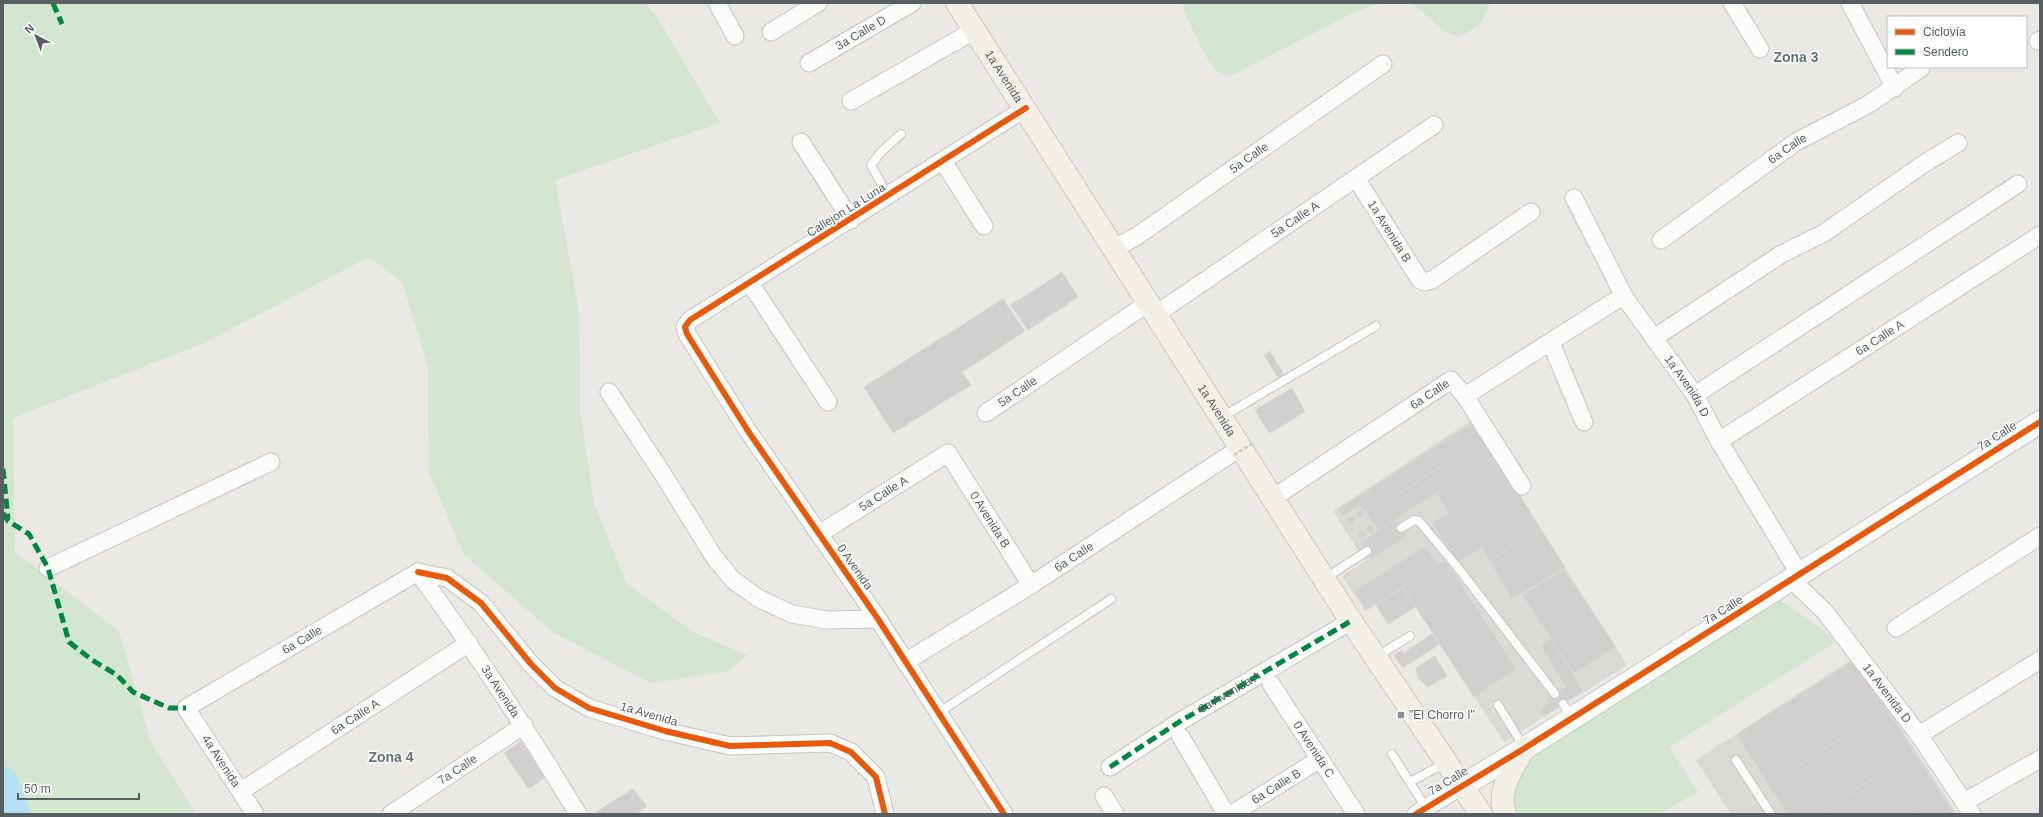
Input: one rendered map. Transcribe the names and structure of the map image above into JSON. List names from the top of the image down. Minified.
{"streets":{"main road":["1a Avenida"],"street":["3a Calle D","6a Calle","5a Calle","Callejon La Luna","5a Calle A","1a Avenida B","6a Calle A","1a Avenida D","7a Calle","0 Avenida B","0 Avenida","3a Avenida","6a Avenida A","0 Avenida C","4a Avenida","6a Calle B"]},"crossings":[["1a Avenida","6a Calle"],["1a Avenida","5a Calle"],["1a Avenida","Callejon La Luna"],["1a Avenida","5a Calle A"],["1a Avenida","7a Calle"],["1a Avenida","3a Avenida"],["1a Avenida","6a Avenida A"],["6a Calle","1a Avenida D"],["6a Calle","0 Avenida B"],["6a Calle","0 Avenida"],["6a Calle","3a Avenida"],["6a Calle","4a Avenida"],["5a Calle","5a Calle A"],["Callejon La Luna","0 Avenida"],["5a Calle A","1a Avenida B"],["5a Calle A","0 Avenida B"],["5a Calle A","0 Avenida"],["6a Calle A","1a Avenida D"],["6a Calle A","3a Avenida"],["6a Calle A","4a Avenida"],["1a Avenida D","7a Calle"],["7a Calle","3a Avenida"],["0 Avenida C","6a Calle B"]],"districts":["Zona 3","Zona 4"],"places":{"transit":["\"El Chorro I\""]},"legend":["Ciclovía","Sendero"],"scale_bar":"50 m","north":"top left"}
